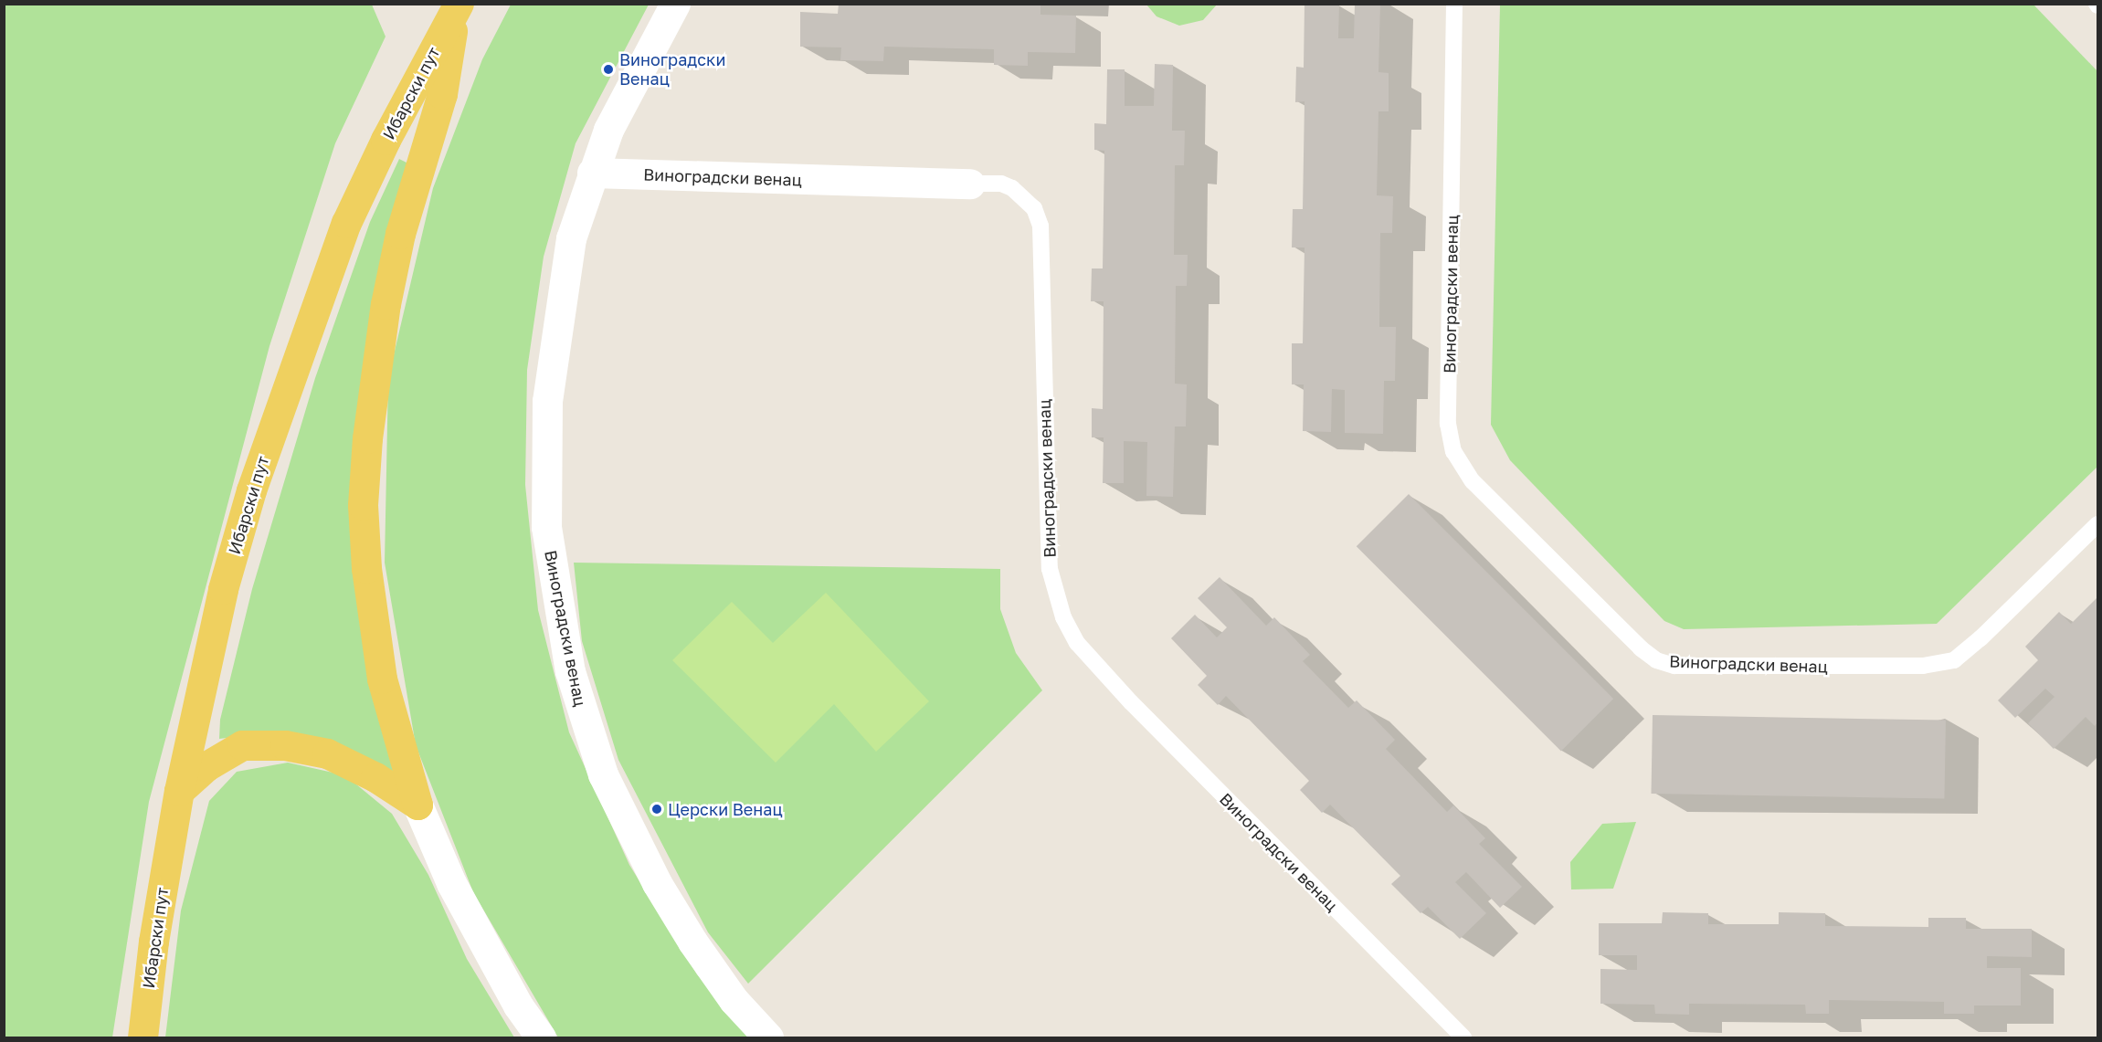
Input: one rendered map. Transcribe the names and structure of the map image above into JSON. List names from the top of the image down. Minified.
{"streets":{"main road":["Ибарски пут"],"street":["Виноградски венац"]},"places":["Виноградски Венац","Церски Венац"]}
